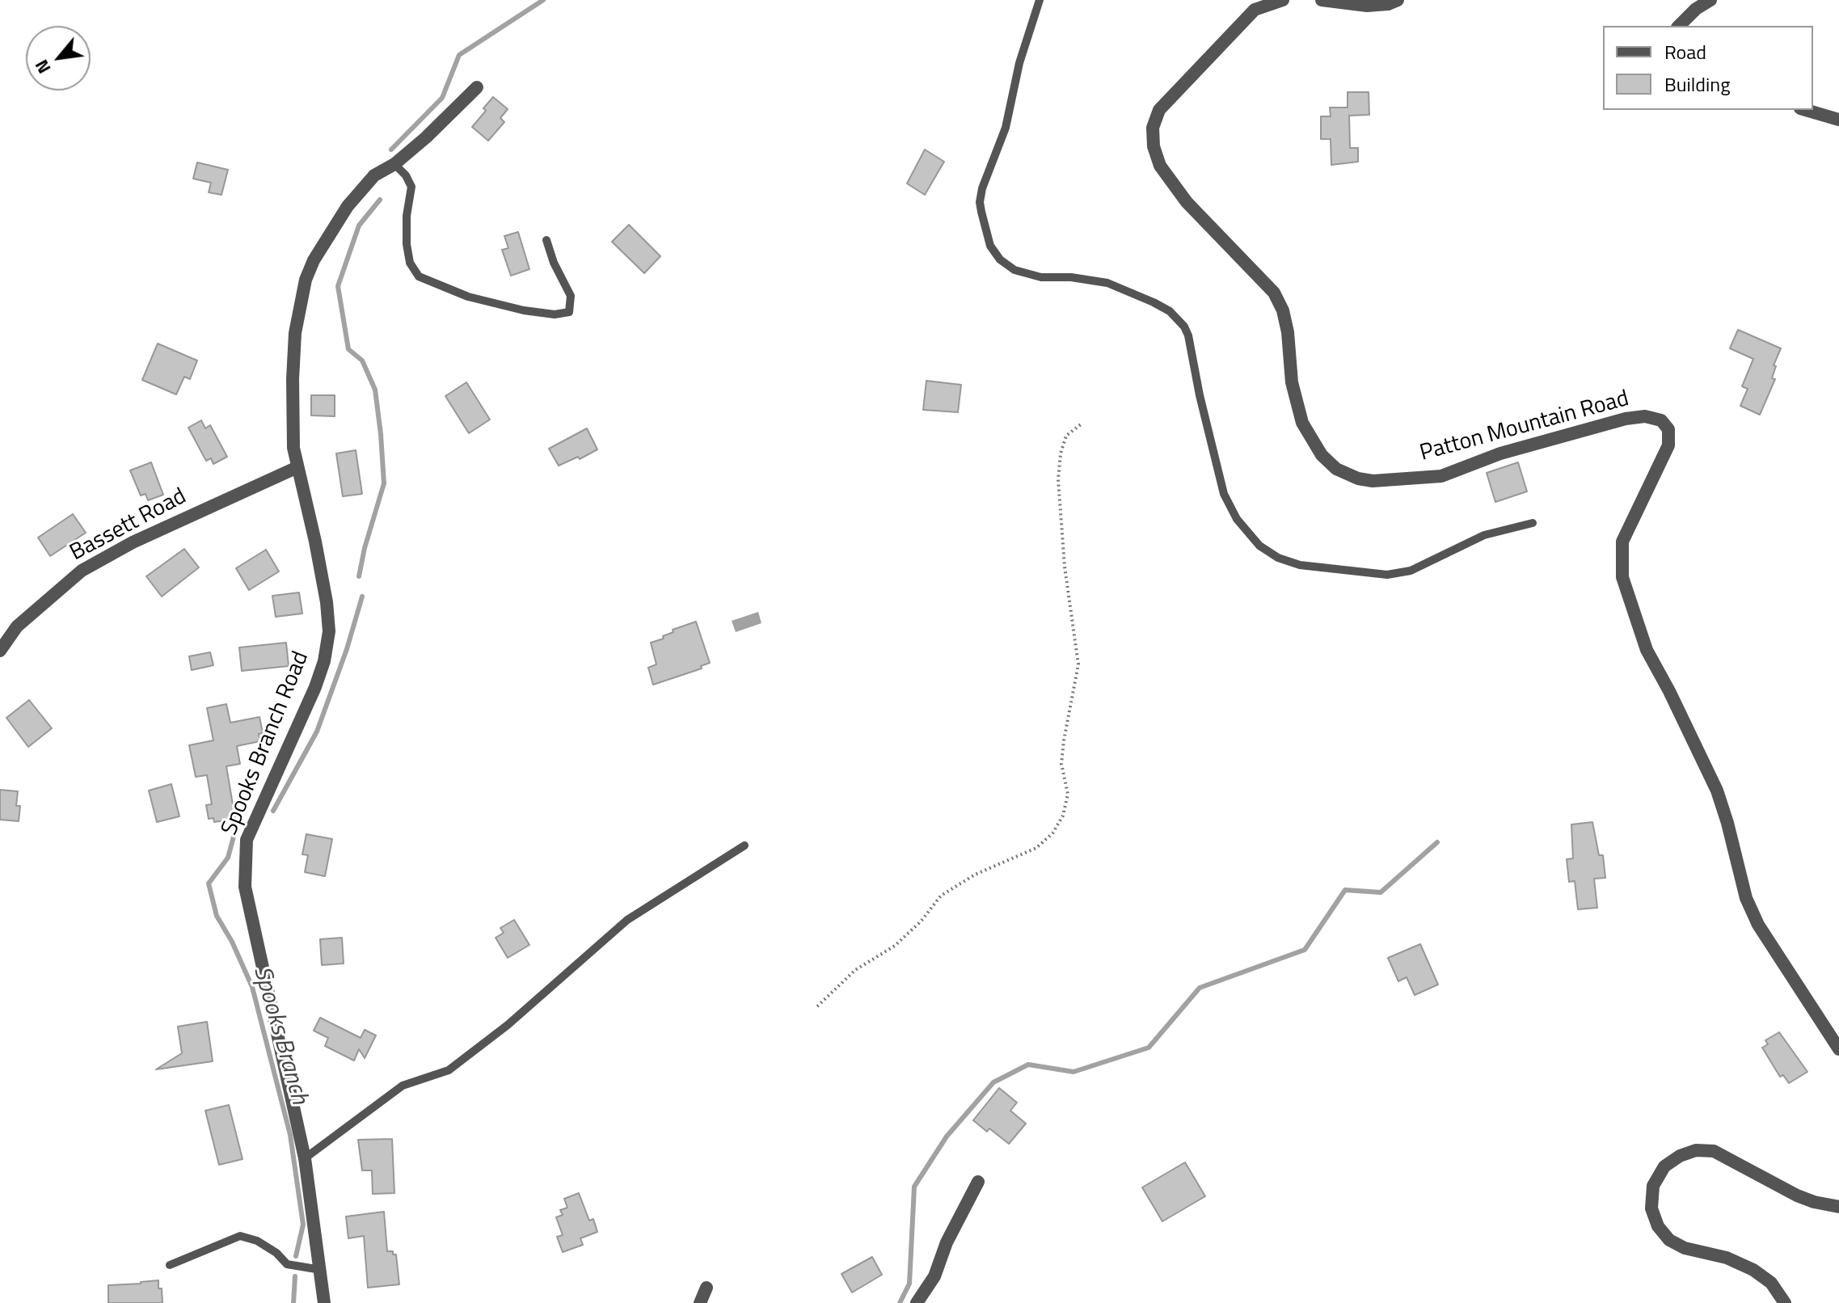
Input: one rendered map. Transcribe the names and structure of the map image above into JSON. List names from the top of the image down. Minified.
{"streets":{"street":["Patton Mountain Road","Bassett Road","Spooks Branch Road"]},"crossings":[["Bassett Road","Spooks Branch Road"]],"water":["Spooks Branch"],"legend":["Road","Building"],"north":"bottom left"}
